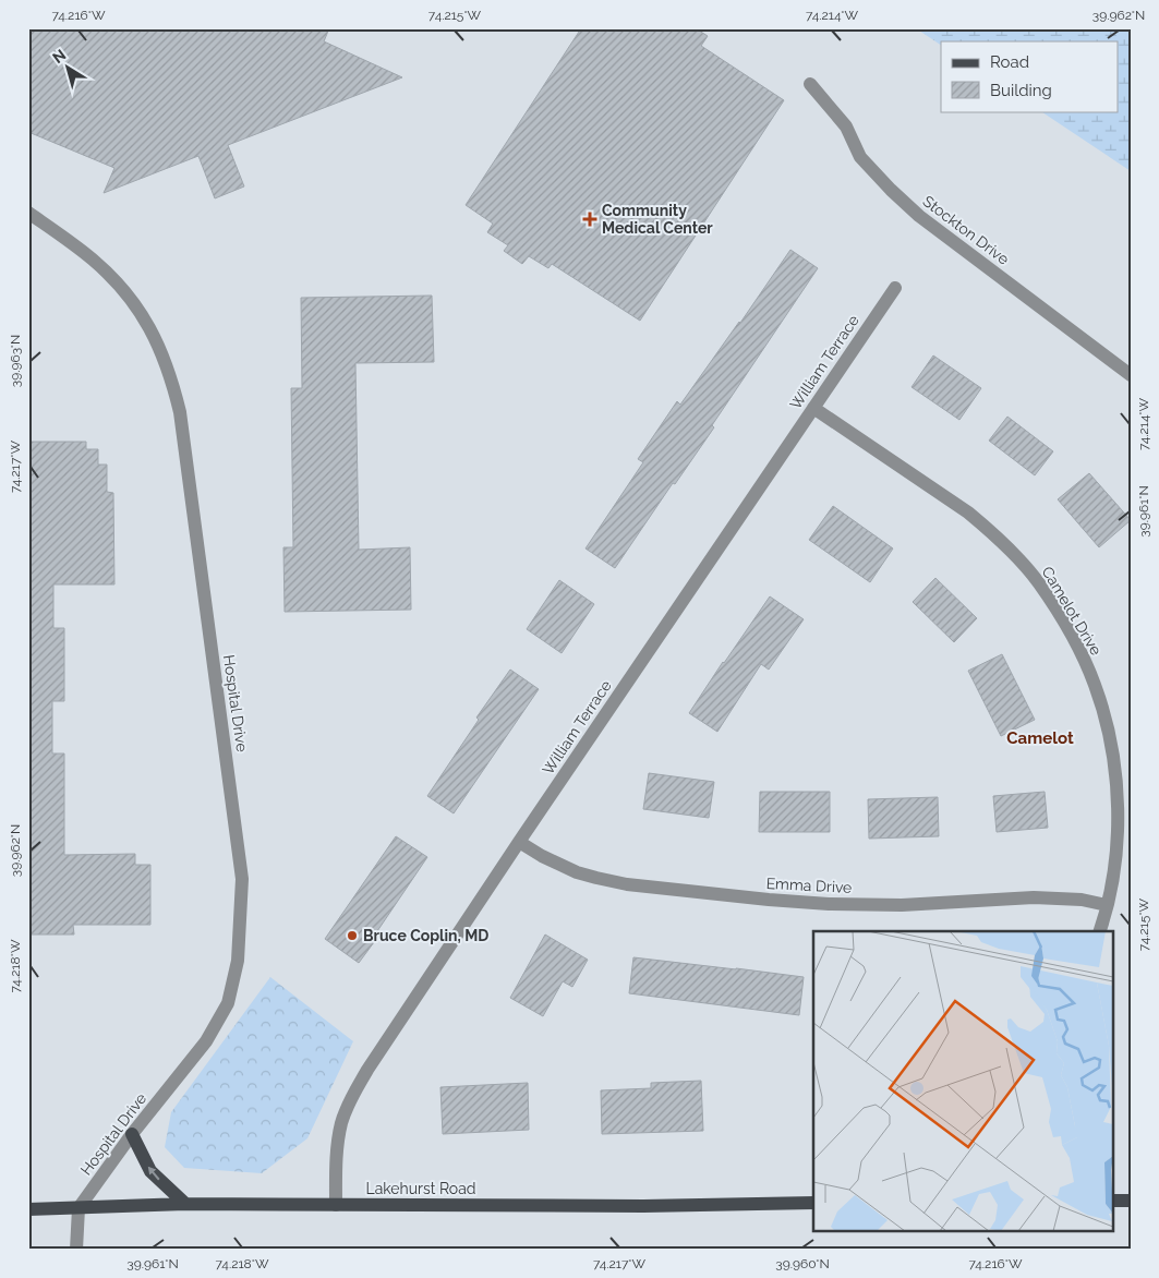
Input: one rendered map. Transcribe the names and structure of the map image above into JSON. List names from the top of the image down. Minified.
{"streets":{"main road":["Lakehurst Road"],"street":["Stockton Drive","William Terrace","Camelot Drive","Hospital Drive","Emma Drive"]},"crossings":[["William Terrace","Camelot Drive"],["William Terrace","Emma Drive"],["William Terrace","Lakehurst Road"],["Camelot Drive","Emma Drive"],["Hospital Drive","Lakehurst Road"]],"districts":["Camelot"],"places":{"health":["Community Medical Center"],"other":["Bruce Coplin, MD"]},"legend":["Road","Building"],"north":"top left","coordinates":["74.216°W","74.215°W","74.214°W","39.962°N","39.963°N","74.217°W","39.961°N","74.218°W","39.960°N"]}
